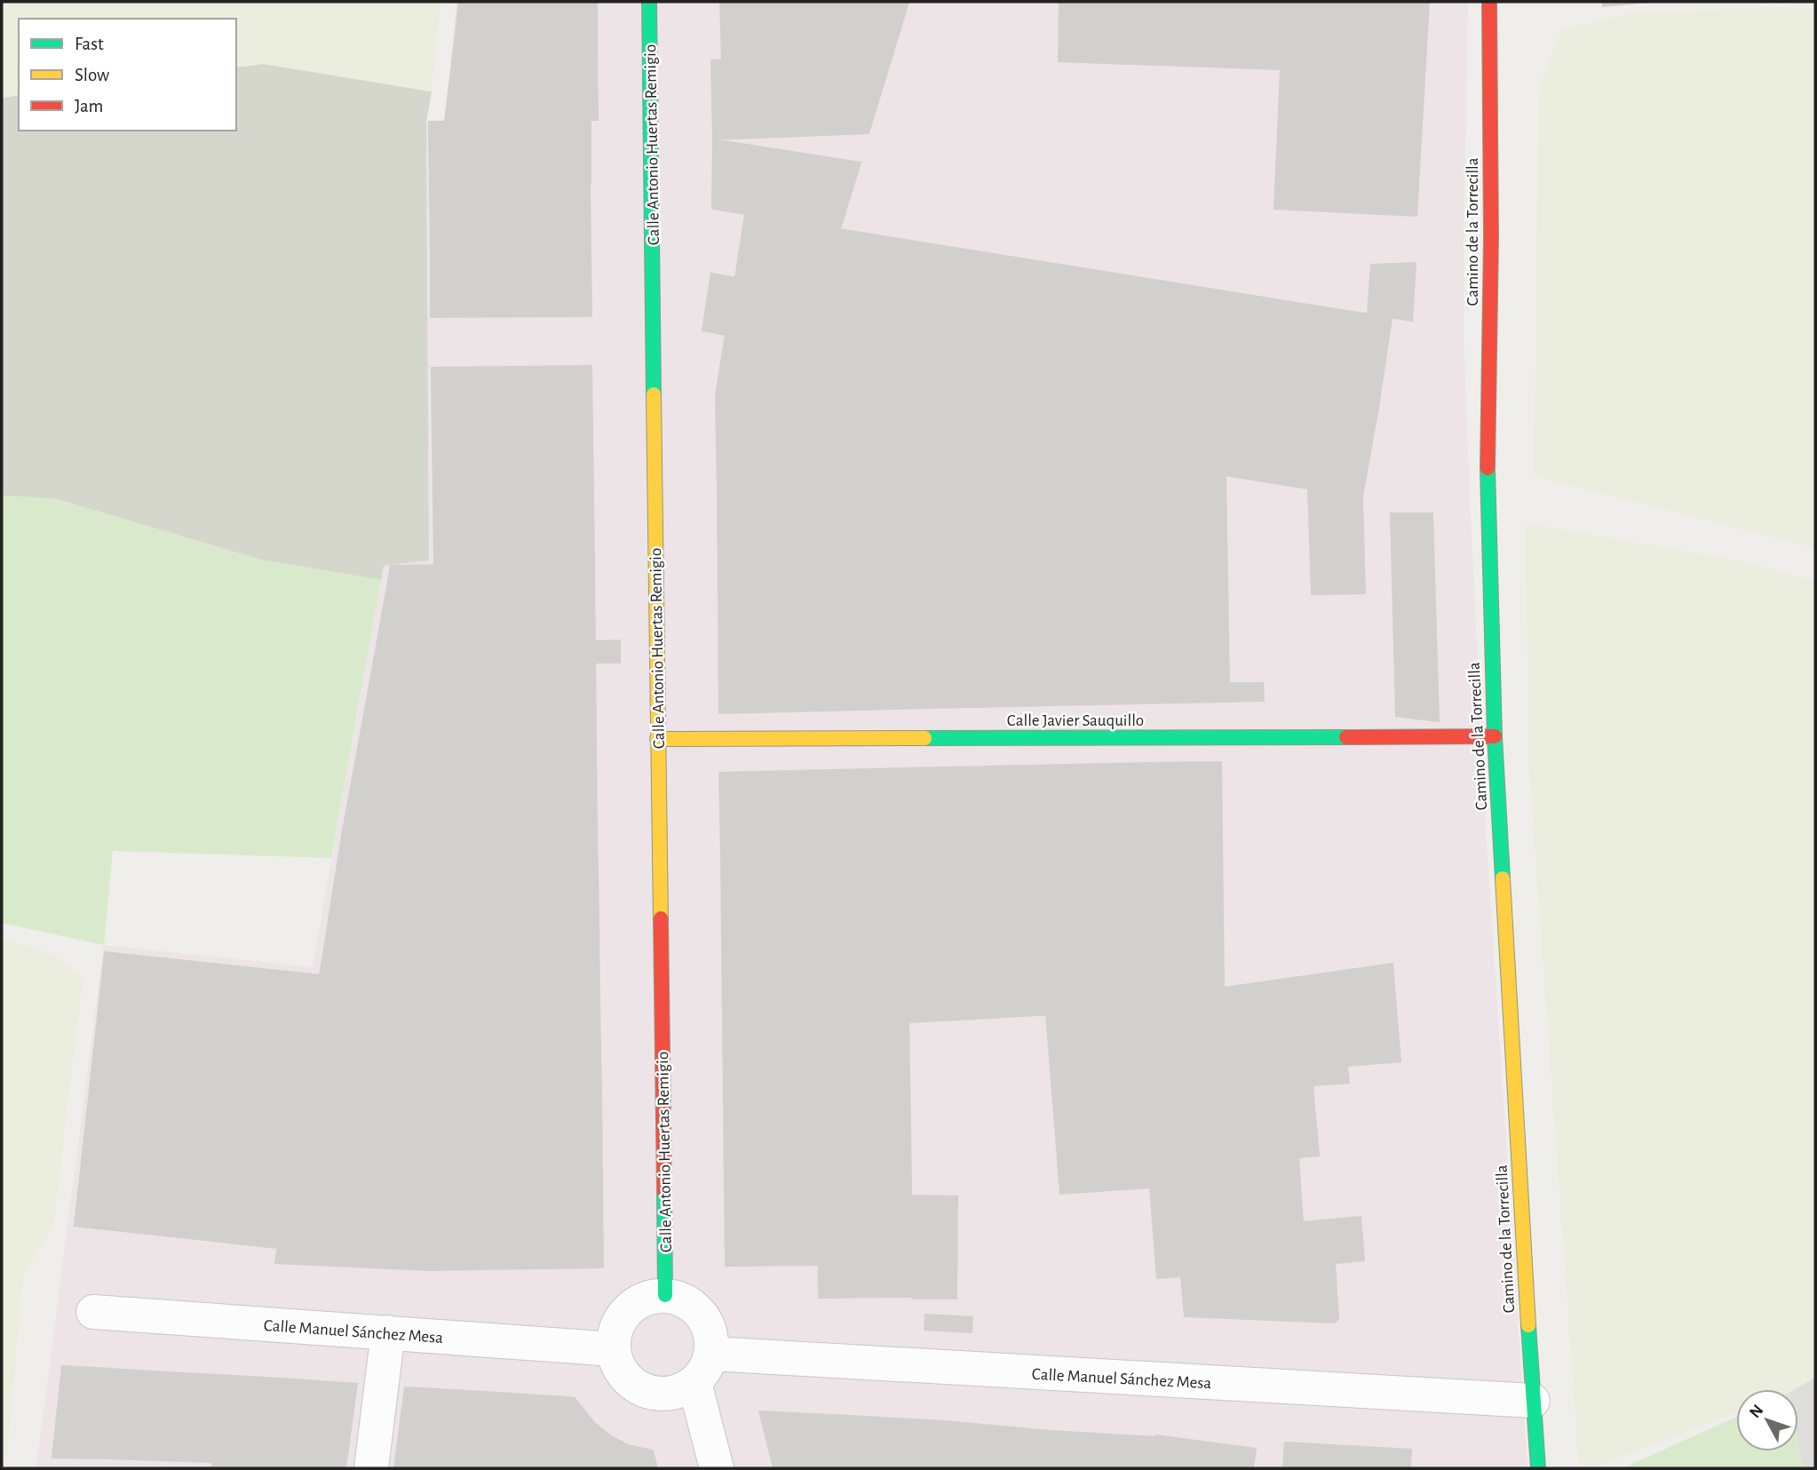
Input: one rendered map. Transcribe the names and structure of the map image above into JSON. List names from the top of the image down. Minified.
{"streets":{"street":["Calle Antonio Huertas Remigio","Camino de la Torrecilla","Calle Javier Sauquillo","Calle Manuel Sánchez Mesa"]},"crossings":[["Calle Antonio Huertas Remigio","Calle Javier Sauquillo"],["Calle Antonio Huertas Remigio","Calle Manuel Sánchez Mesa"],["Camino de la Torrecilla","Calle Javier Sauquillo"],["Camino de la Torrecilla","Calle Manuel Sánchez Mesa"]],"legend":["Fast","Slow","Jam"],"north":"top left"}
